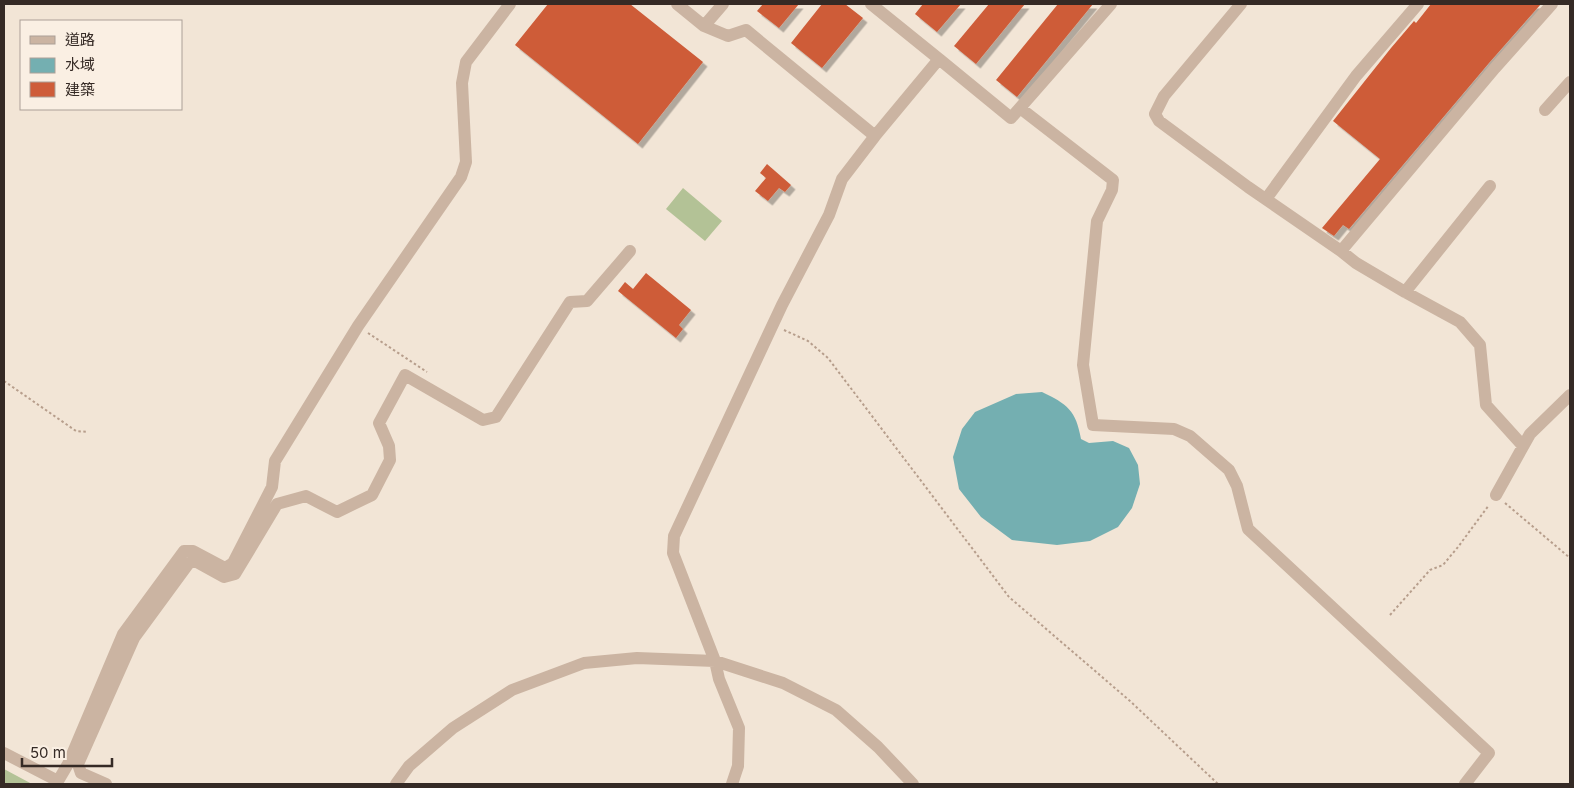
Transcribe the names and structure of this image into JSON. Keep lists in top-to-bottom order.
{
  "legend": ["道路", "水域", "建築"],
  "scale_bar": "50 m"
}
